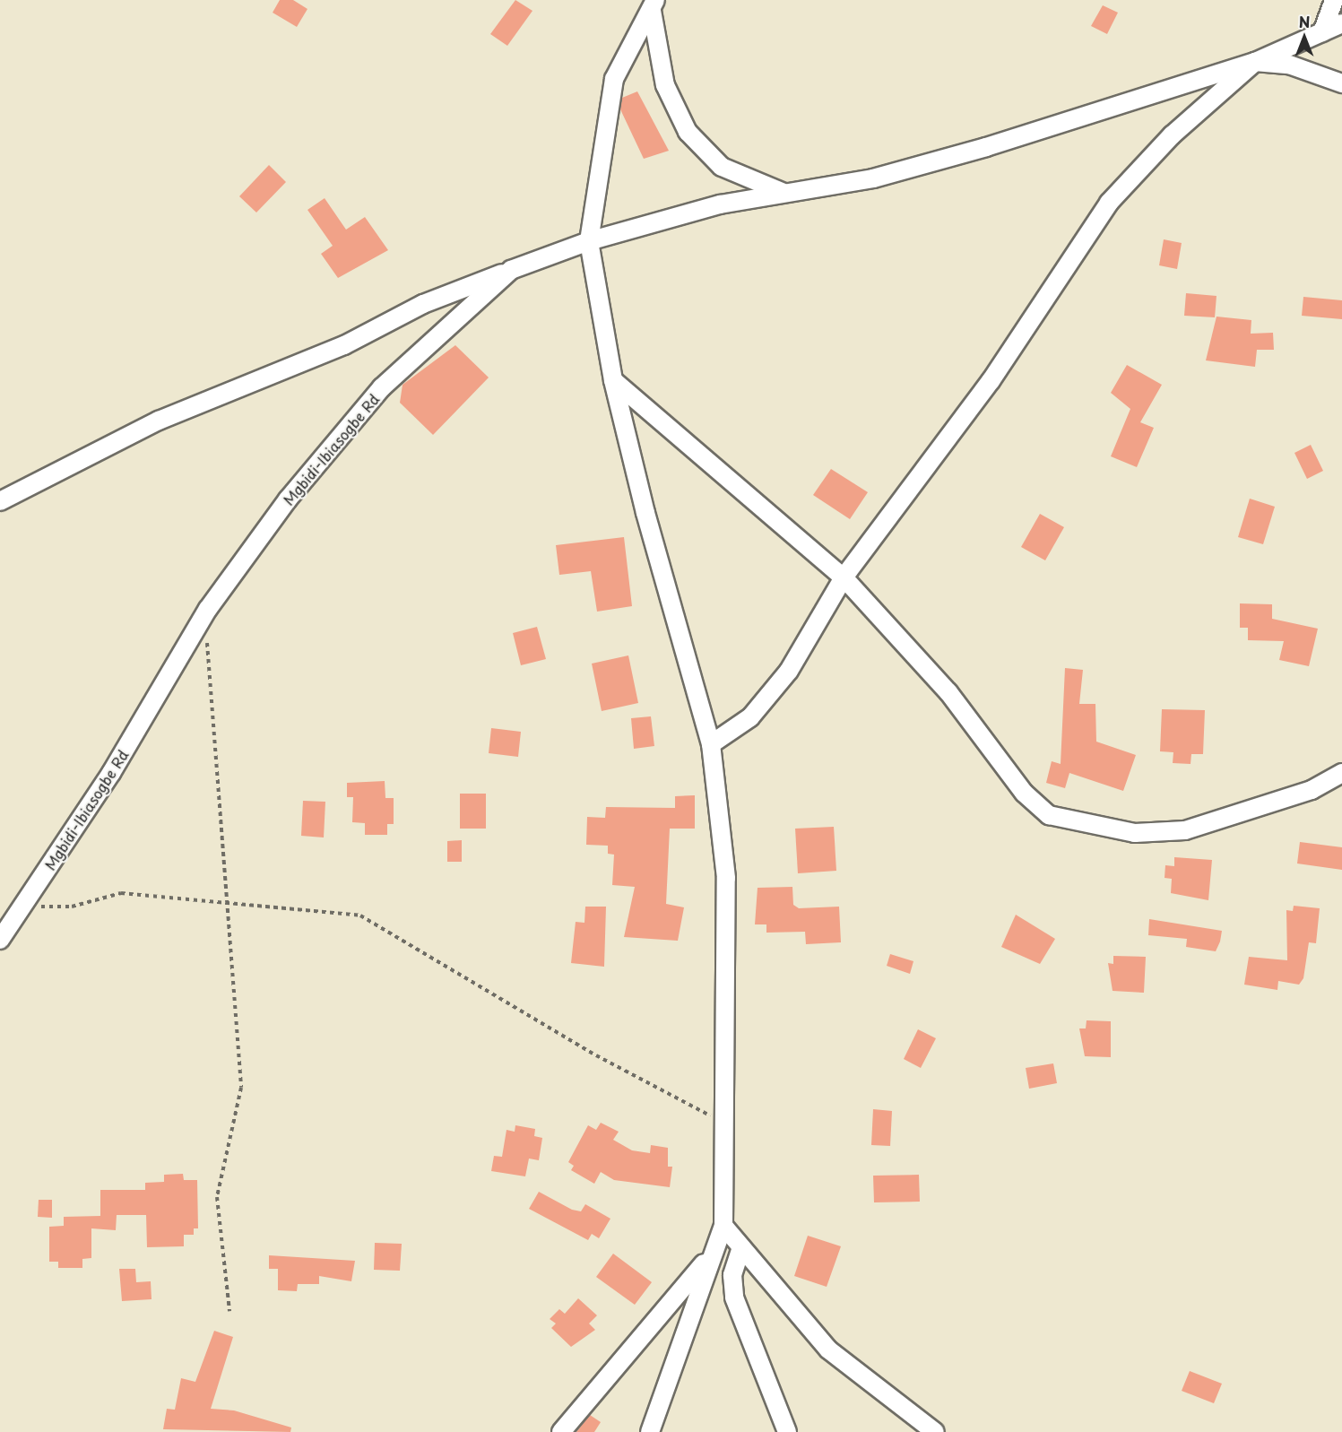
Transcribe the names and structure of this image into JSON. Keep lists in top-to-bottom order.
{
  "streets": {
    "street": ["Mgbidi-Ibiasogbe Rd"]
  },
  "north": "top"
}
